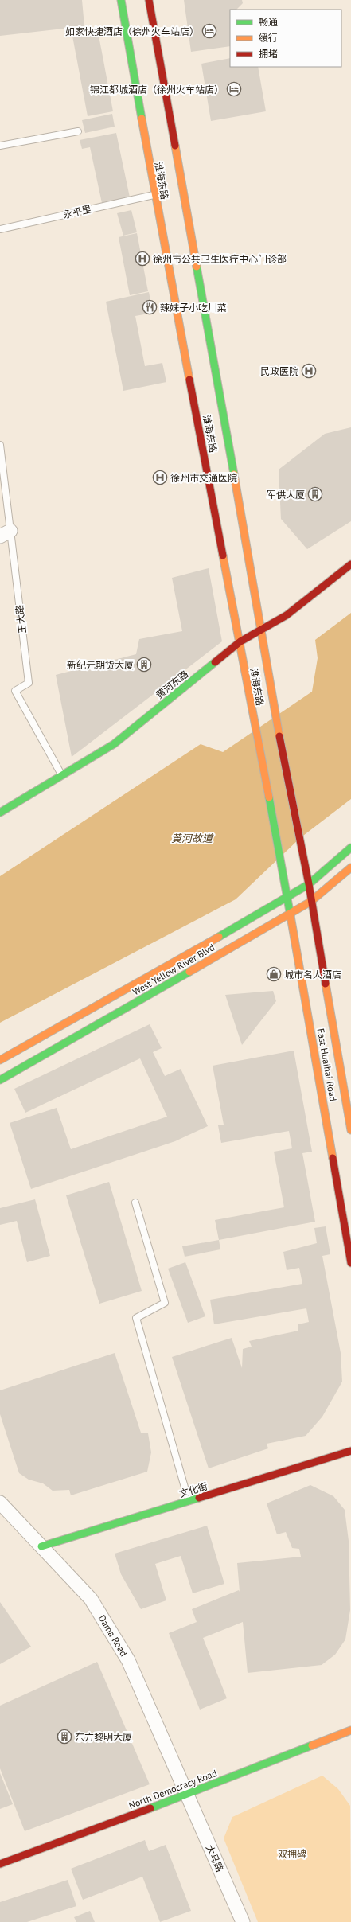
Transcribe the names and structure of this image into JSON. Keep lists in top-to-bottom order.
{
  "streets": {
    "main road": [
      "淮海东路",
      "黄河东路",
      "West Yellow River Blvd",
      "East Huaihai Road",
      "文化街",
      "North Democracy Road"
    ],
    "street": ["Dama Road", "大马路"],
    "lane": ["永平里", "王大路"]
  },
  "crossings": [
    ["淮海东路", "永平里"],
    ["淮海东路", "黄河东路"],
    ["淮海东路", "East Huaihai Road"],
    ["王大路", "黄河东路"],
    ["West Yellow River Blvd", "East Huaihai Road"],
    ["文化街", "Dama Road"],
    ["Dama Road", "North Democracy Road"],
    ["Dama Road", "大马路"],
    ["North Democracy Road", "大马路"]
  ],
  "water": ["黄河故道"],
  "parks": ["双拥碑"],
  "places": {
    "hotel": ["如家快捷酒店（徐州火车站店）", "锦江都城酒店（徐州火车站店）"],
    "hospital": ["徐州市公共卫生医疗中心门诊部", "民政医院", "徐州市交通医院"],
    "restaurant": ["辣妹子小吃川菜"],
    "building": ["军供大厦", "新纪元期货大厦", "东方黎明大厦"],
    "shop": ["城市名人酒店"]
  },
  "legend": ["畅通", "缓行", "拥堵"]
}
